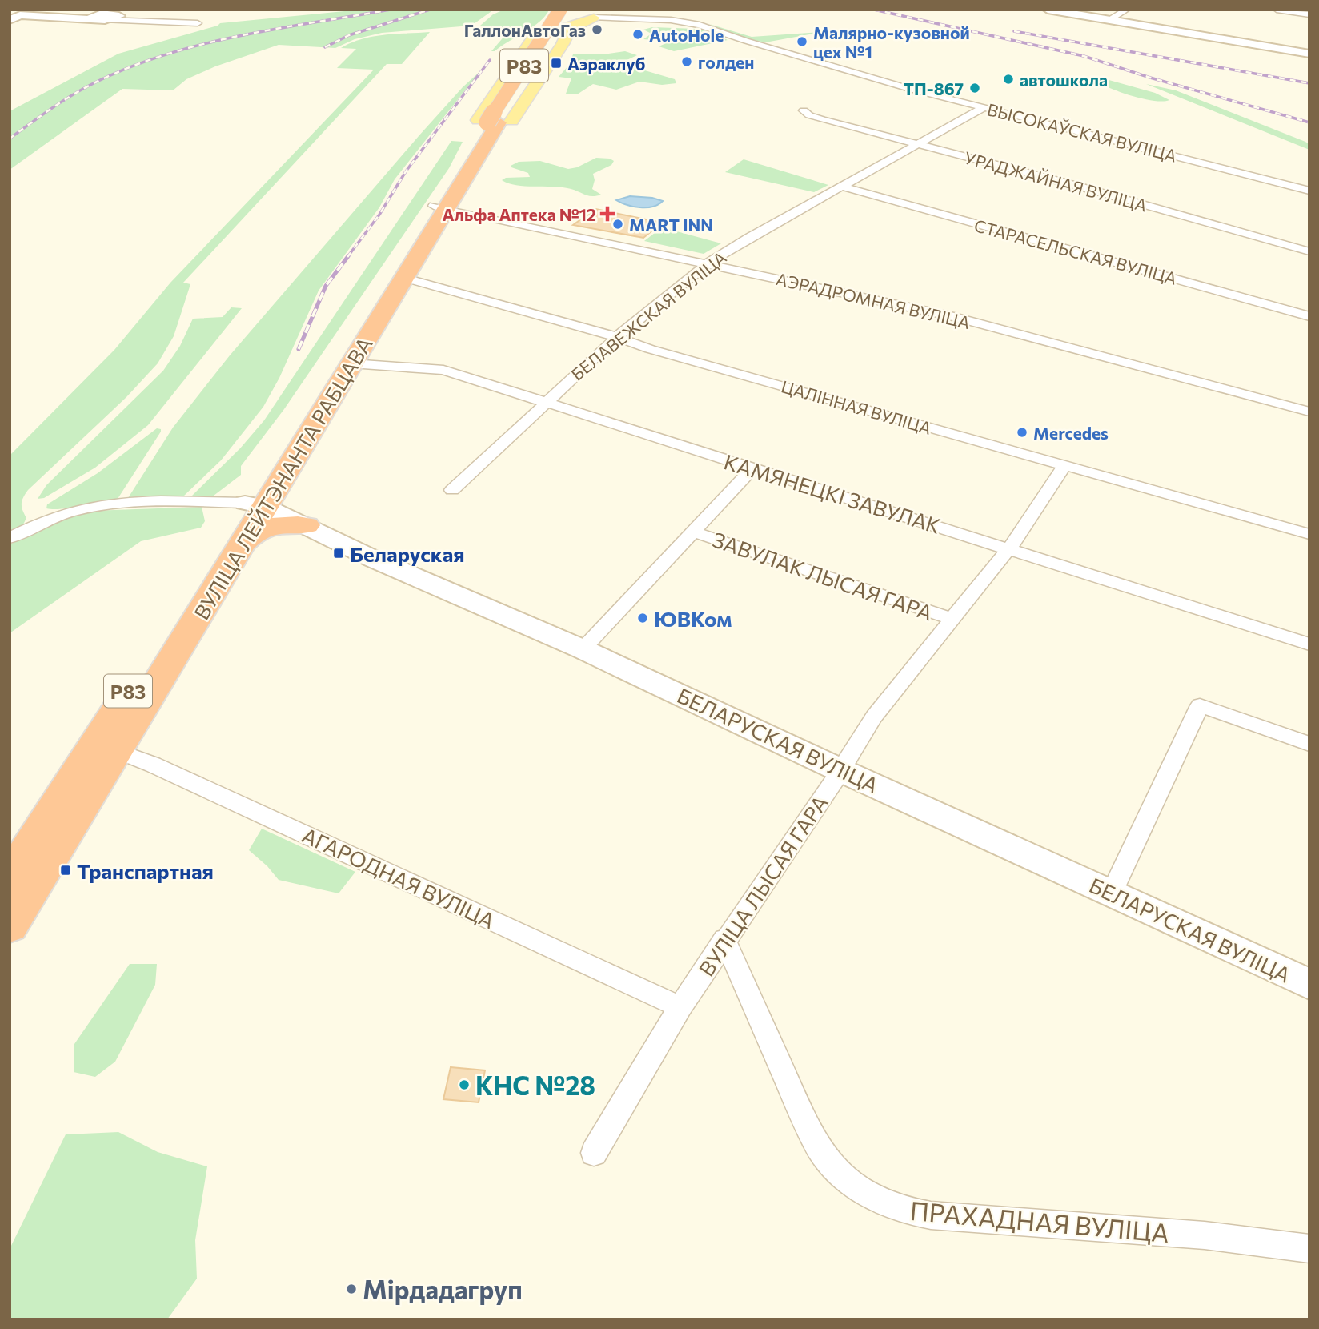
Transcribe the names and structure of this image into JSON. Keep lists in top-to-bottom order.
{
  "streets": {
    "highway": ["Р83", "ВУЛІЦА ЛЕЙТЭНАНТА РАБЦАВА"],
    "main road": ["БЕЛАРУСКАЯ ВУЛІЦА"],
    "street": [
      "ВЫСОКАЎСКАЯ ВУЛІЦА",
      "УРАДЖАЙНАЯ ВУЛІЦА",
      "СТАРАСЕЛЬСКАЯ ВУЛІЦА",
      "АЭРАДРОМНАЯ ВУЛІЦА",
      "БЕЛАВЕЖСКАЯ ВУЛІЦА",
      "ЦАЛІННАЯ ВУЛІЦА",
      "КАМЯНЕЦКІ ЗАВУЛАК",
      "ЗАВУЛАК ЛЫСАЯ ГАРА",
      "АГАРОДНАЯ ВУЛІЦА",
      "ВУЛІЦА ЛЫСАЯ ГАРА",
      "ПРАХАДНАЯ ВУЛІЦА"
    ]
  },
  "crossings": [
    ["ВЫСОКАЎСКАЯ ВУЛІЦА", "БЕЛАВЕЖСКАЯ ВУЛІЦА"],
    ["ВЫСОКАЎСКАЯ ВУЛІЦА", "ВУЛІЦА ЛЕЙТЭНАНТА РАБЦАВА"],
    ["УРАДЖАЙНАЯ ВУЛІЦА", "БЕЛАВЕЖСКАЯ ВУЛІЦА"],
    ["СТАРАСЕЛЬСКАЯ ВУЛІЦА", "БЕЛАВЕЖСКАЯ ВУЛІЦА"],
    ["АЭРАДРОМНАЯ ВУЛІЦА", "БЕЛАВЕЖСКАЯ ВУЛІЦА"],
    ["АЭРАДРОМНАЯ ВУЛІЦА", "ВУЛІЦА ЛЕЙТЭНАНТА РАБЦАВА"],
    ["БЕЛАВЕЖСКАЯ ВУЛІЦА", "ЦАЛІННАЯ ВУЛІЦА"],
    ["БЕЛАВЕЖСКАЯ ВУЛІЦА", "КАМЯНЕЦКІ ЗАВУЛАК"],
    ["ЦАЛІННАЯ ВУЛІЦА", "ВУЛІЦА ЛЕЙТЭНАНТА РАБЦАВА"],
    ["ЦАЛІННАЯ ВУЛІЦА", "ВУЛІЦА ЛЫСАЯ ГАРА"],
    ["ВУЛІЦА ЛЕЙТЭНАНТА РАБЦАВА", "КАМЯНЕЦКІ ЗАВУЛАК"],
    ["ВУЛІЦА ЛЕЙТЭНАНТА РАБЦАВА", "БЕЛАРУСКАЯ ВУЛІЦА"],
    ["ВУЛІЦА ЛЕЙТЭНАНТА РАБЦАВА", "АГАРОДНАЯ ВУЛІЦА"],
    ["КАМЯНЕЦКІ ЗАВУЛАК", "ВУЛІЦА ЛЫСАЯ ГАРА"],
    ["ЗАВУЛАК ЛЫСАЯ ГАРА", "ВУЛІЦА ЛЫСАЯ ГАРА"],
    ["БЕЛАРУСКАЯ ВУЛІЦА", "ВУЛІЦА ЛЫСАЯ ГАРА"],
    ["АГАРОДНАЯ ВУЛІЦА", "ВУЛІЦА ЛЫСАЯ ГАРА"],
    ["ВУЛІЦА ЛЫСАЯ ГАРА", "ПРАХАДНАЯ ВУЛІЦА"]
  ],
  "places": {
    "other": [
      "ГаллонАвтоГаз",
      "AutoHole",
      "Малярно-кузовной цех №1",
      "голден",
      "автошкола",
      "ТП-867",
      "MART INN",
      "Mercedes",
      "ЮВКом",
      "КНС №28",
      "Мірдадагруп"
    ],
    "transit": ["Аэраклуб", "Беларуская", "Транспартная"],
    "health": ["Альфа Аптека №12"]
  }
}
